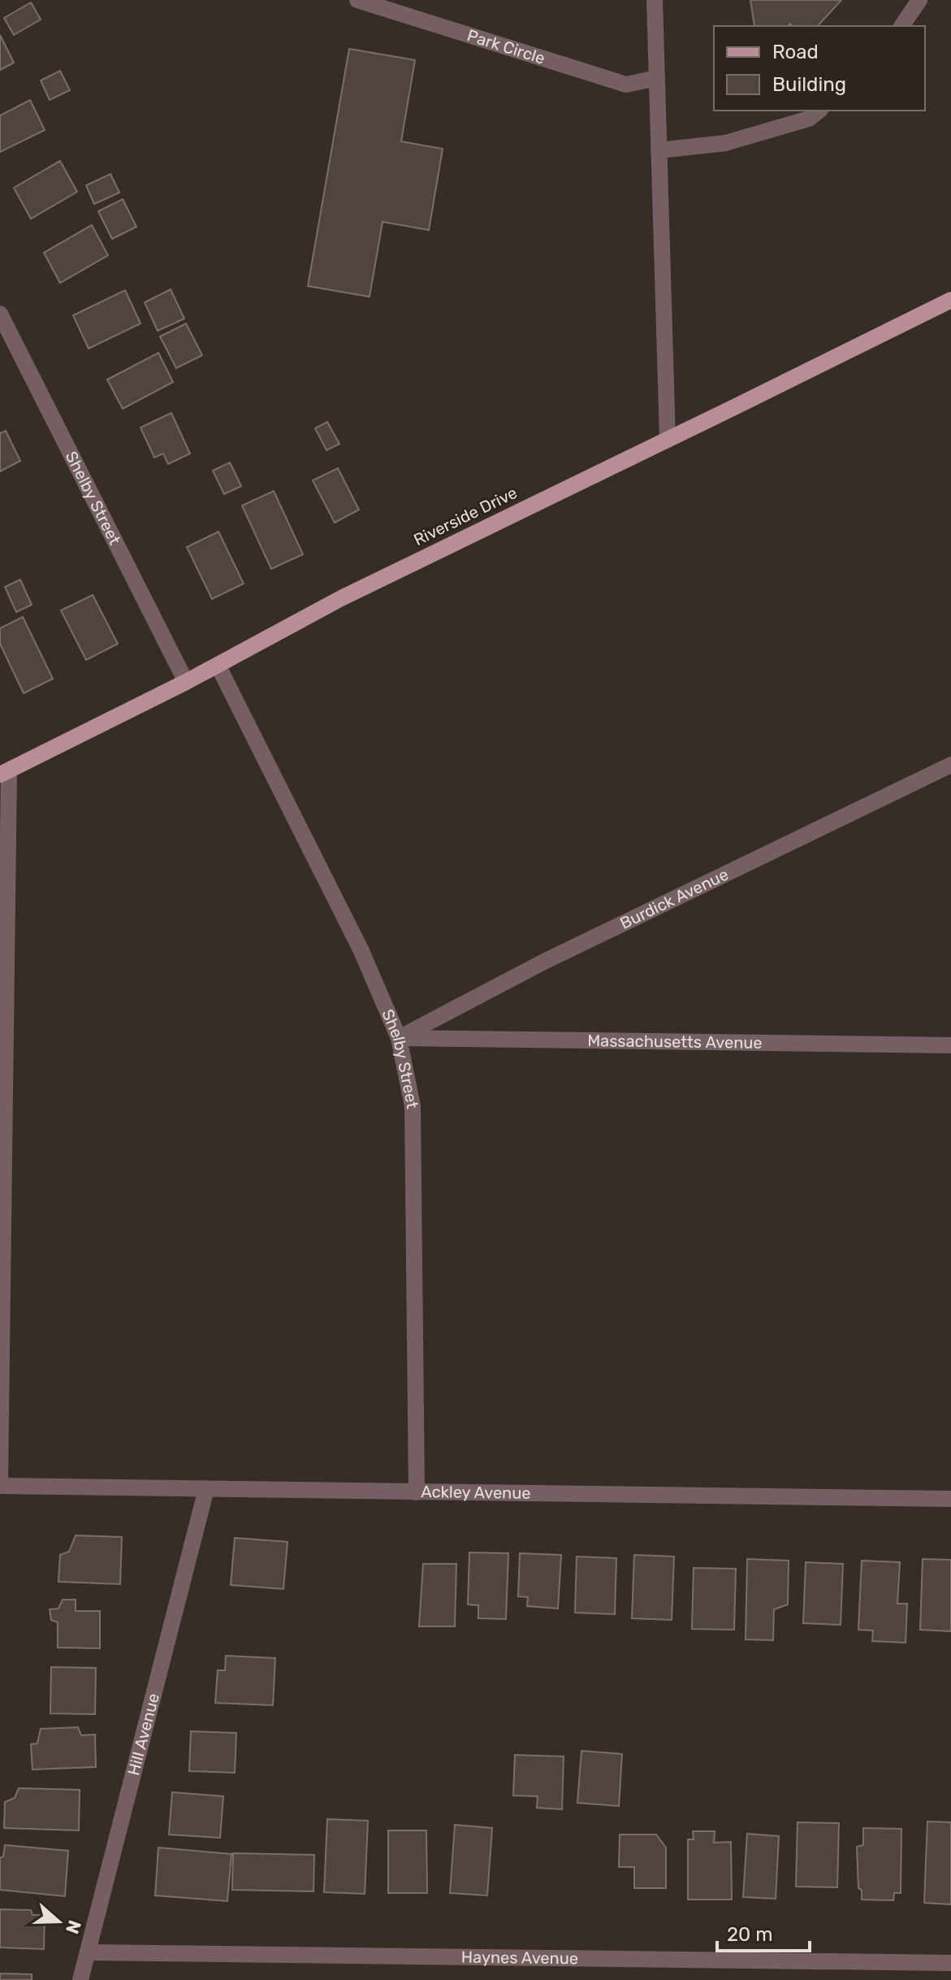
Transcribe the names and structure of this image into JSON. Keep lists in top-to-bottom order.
{
  "streets": {
    "main road": ["Riverside Drive"],
    "street": [
      "Park Circle",
      "Shelby Street",
      "Burdick Avenue",
      "Massachusetts Avenue",
      "Ackley Avenue",
      "Hill Avenue",
      "Haynes Avenue"
    ]
  },
  "crossings": [
    ["Shelby Street", "Riverside Drive"],
    ["Shelby Street", "Burdick Avenue"],
    ["Shelby Street", "Massachusetts Avenue"],
    ["Shelby Street", "Ackley Avenue"],
    ["Burdick Avenue", "Massachusetts Avenue"],
    ["Ackley Avenue", "Hill Avenue"],
    ["Hill Avenue", "Haynes Avenue"]
  ],
  "legend": ["Road", "Building"],
  "scale_bar": "20 m",
  "north": "right"
}
